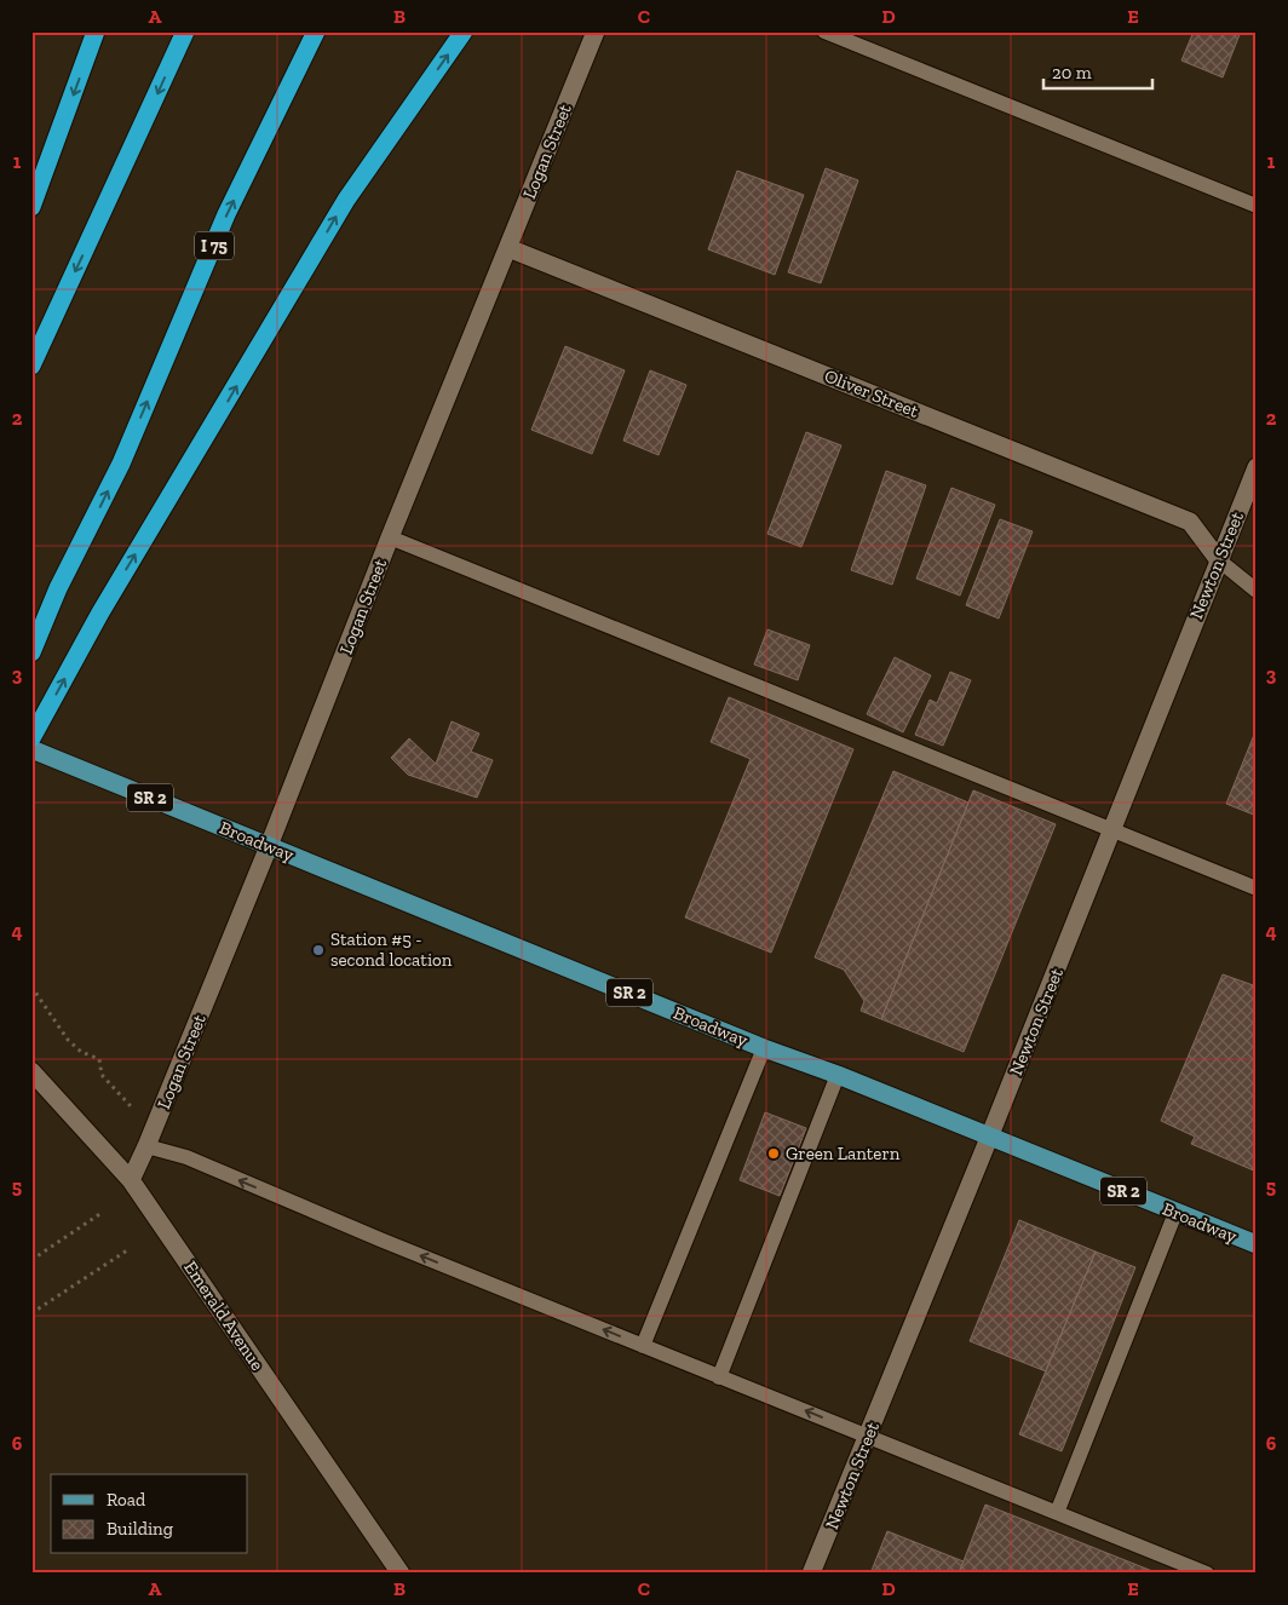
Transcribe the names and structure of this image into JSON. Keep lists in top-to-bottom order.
{
  "streets": {
    "highway": ["I 75"],
    "main road": ["SR 2", "Broadway"],
    "street": [
      "Logan Street",
      "Oliver Street",
      "Newton Street",
      "Emerald Avenue"
    ]
  },
  "crossings": [
    ["Logan Street", "Oliver Street"],
    ["Logan Street", "Broadway"],
    ["Logan Street", "Emerald Avenue"],
    ["Oliver Street", "Newton Street"],
    ["Newton Street", "Broadway"]
  ],
  "places": ["Station #5 - second location", "Green Lantern"],
  "legend": ["Road", "Building"],
  "scale_bar": "20 m",
  "grid": {
    "columns": [
      "A",
      "B",
      "C",
      "D",
      "E"
    ],
    "rows": [
      "1",
      "2",
      "3",
      "4",
      "5",
      "6"
    ]
  }
}
